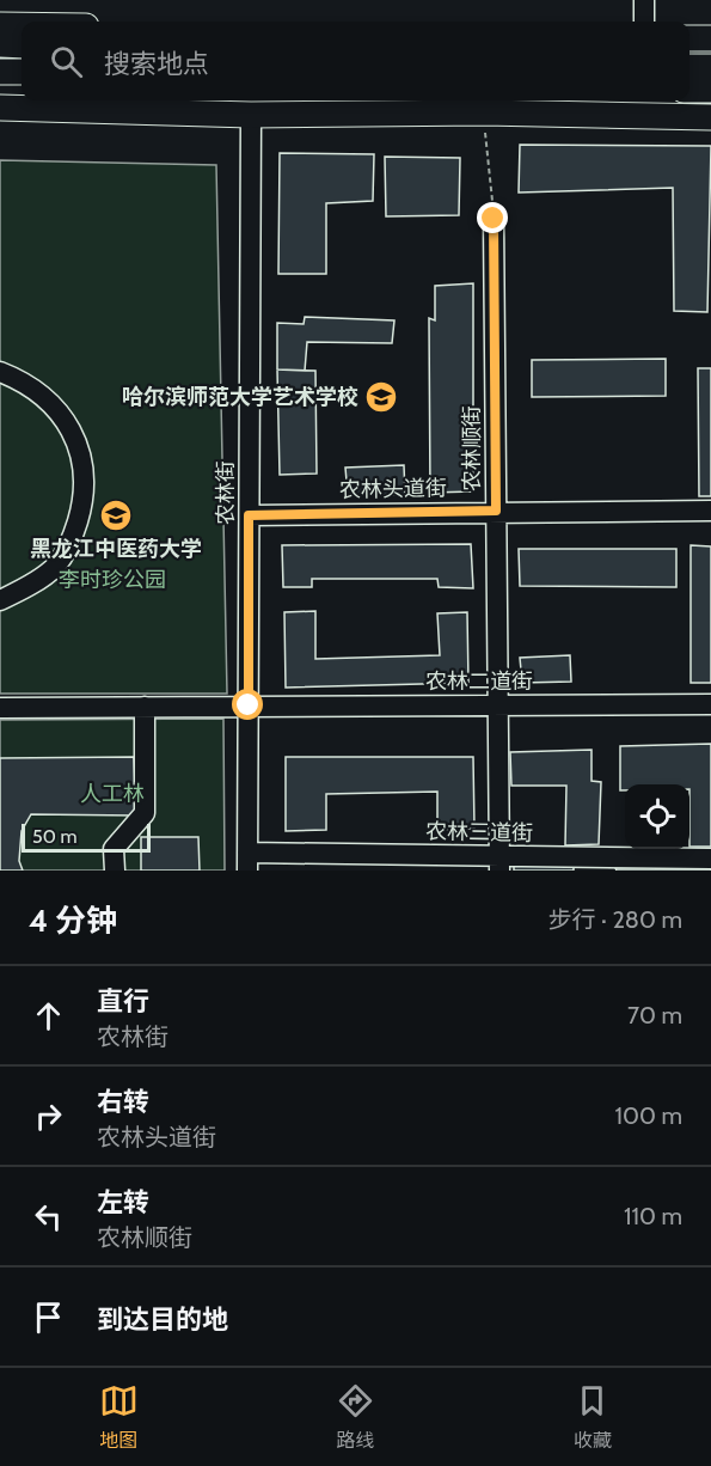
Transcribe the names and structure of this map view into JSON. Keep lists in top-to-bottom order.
{
  "streets": {
    "street": [
      "农林顺街",
      "农林头道街",
      "农林街",
      "农林二道街",
      "农林三道街"
    ]
  },
  "crossings": [
    ["农林顺街", "农林头道街"],
    ["农林顺街", "农林二道街"],
    ["农林顺街", "农林三道街"],
    ["农林头道街", "农林街"],
    ["农林街", "农林二道街"],
    ["农林街", "农林三道街"]
  ],
  "parks": ["李时珍公园", "人工林"],
  "places": {
    "school or university": ["哈尔滨师范大学艺术学校", "黑龙江中医药大学"]
  },
  "scale_bar": "50 m",
  "page": {
    "search": "搜索地点",
    "scale": "50 m",
    "heading": ["4 分钟", "步行 · 280 m"],
    "list": [
      ["直行", "农林街", "70 m"],
      ["右转", "农林头道街", "100 m"],
      ["左转", "农林顺街", "110 m"],
      "到达目的地"
    ],
    "nav": ["地图", "路线", "收藏"]
  }
}
